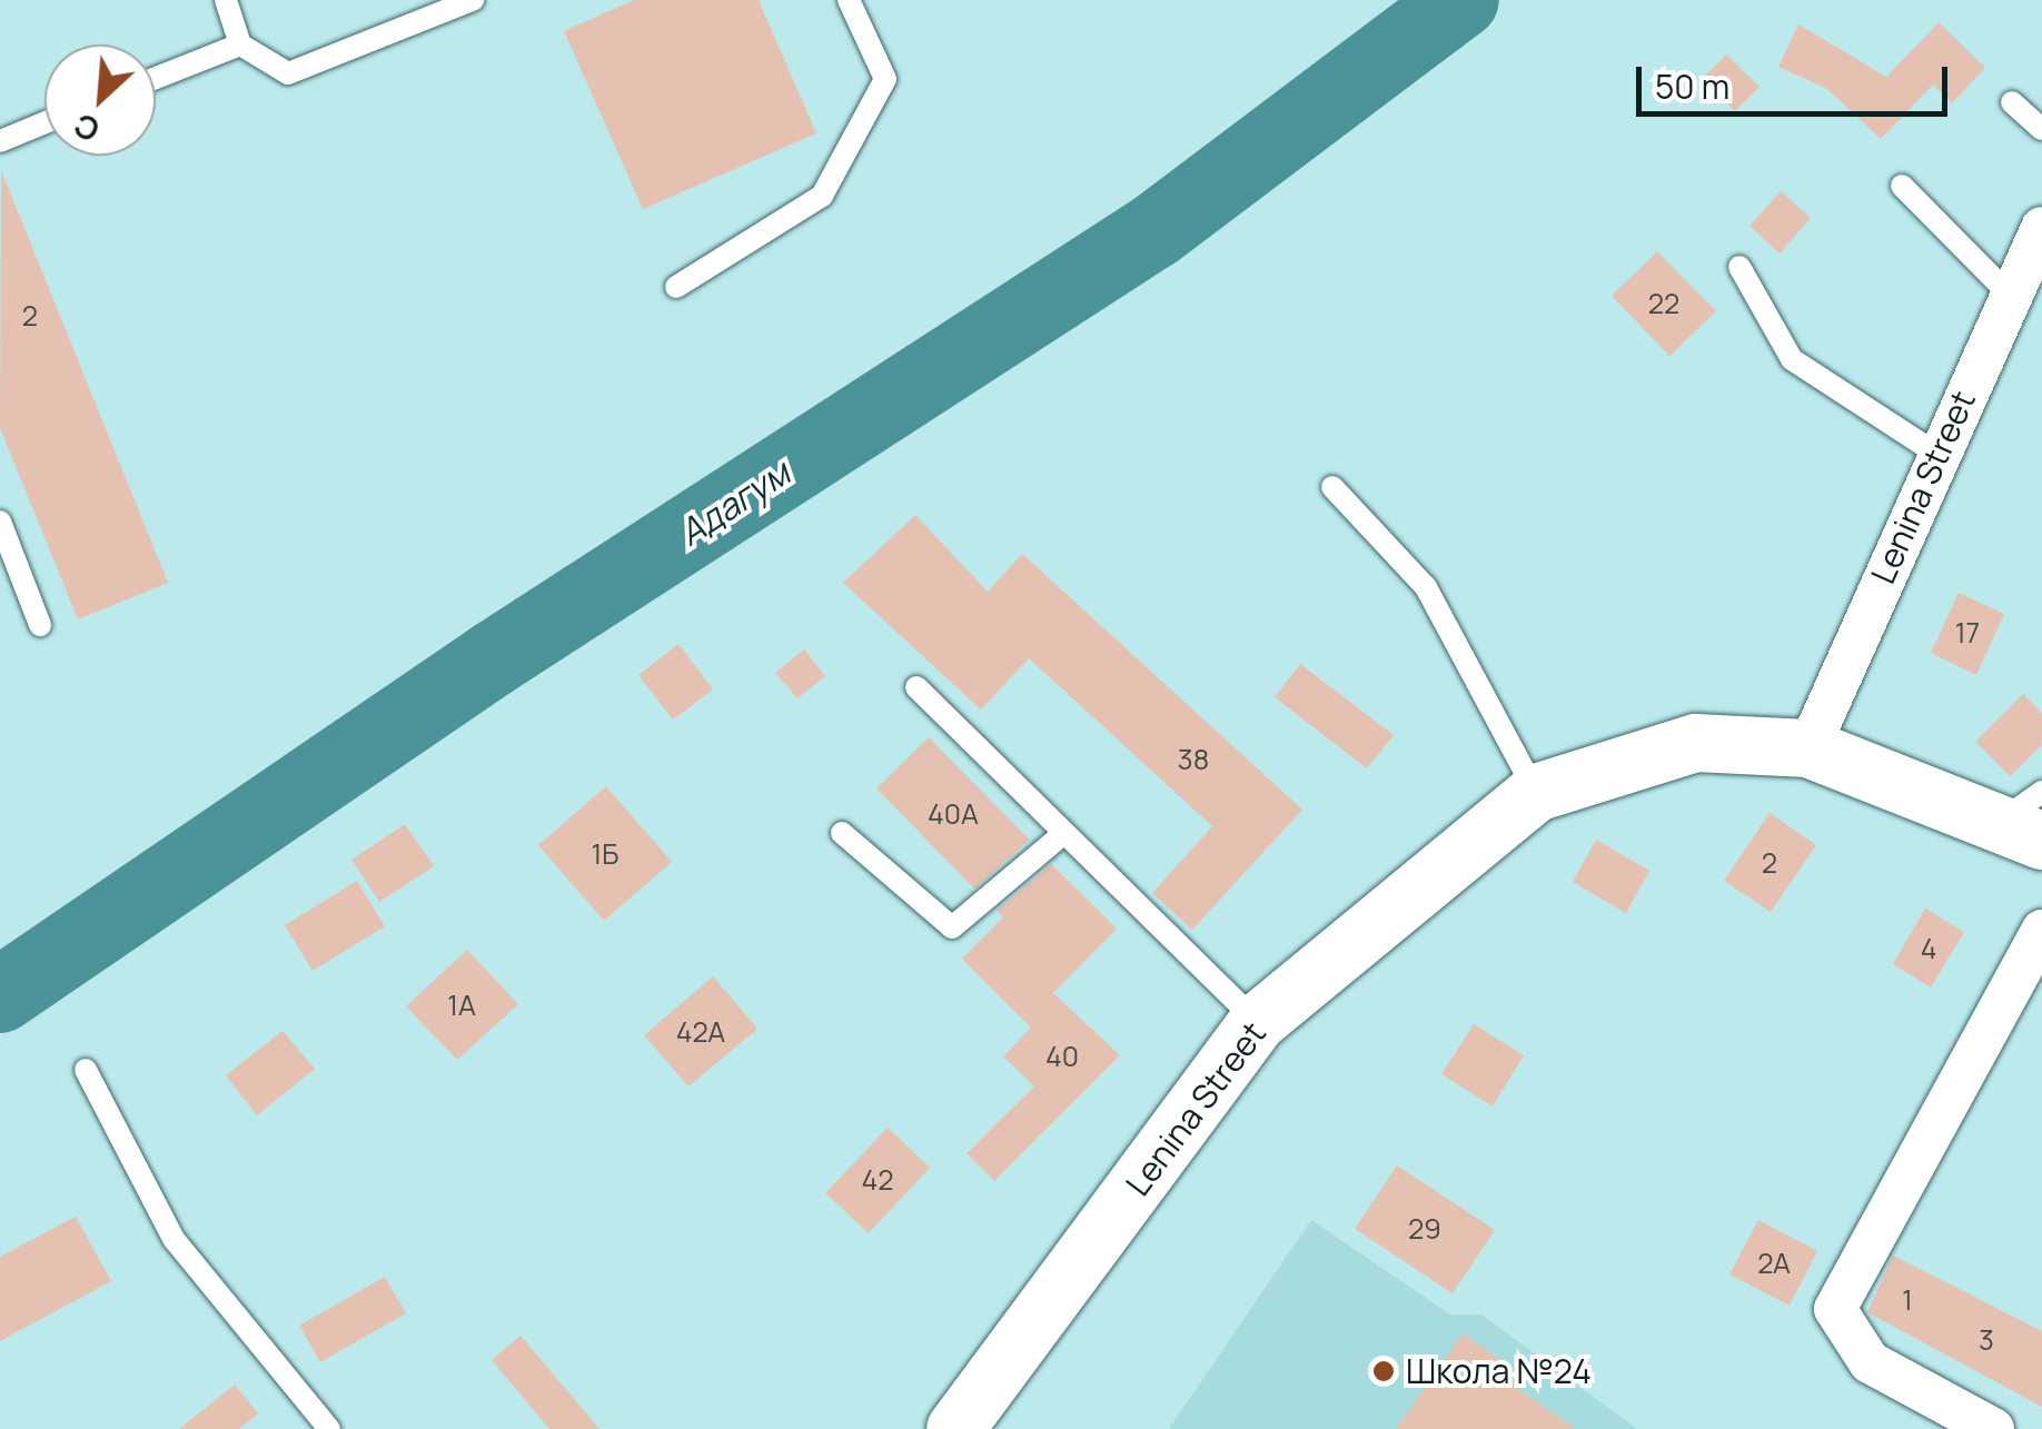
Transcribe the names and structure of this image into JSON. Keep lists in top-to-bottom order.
{
  "streets": {
    "main road": ["Lenina Street"]
  },
  "water": ["Адагум"],
  "places": ["Школа №24"],
  "house_numbers": [
    "22",
    "2",
    "17",
    "38",
    "40А",
    "1Б",
    "2",
    "4",
    "1А",
    "42А",
    "40",
    "42",
    "29",
    "2А",
    "1",
    "3"
  ],
  "scale_bar": "50 m",
  "north": "bottom left"
}
